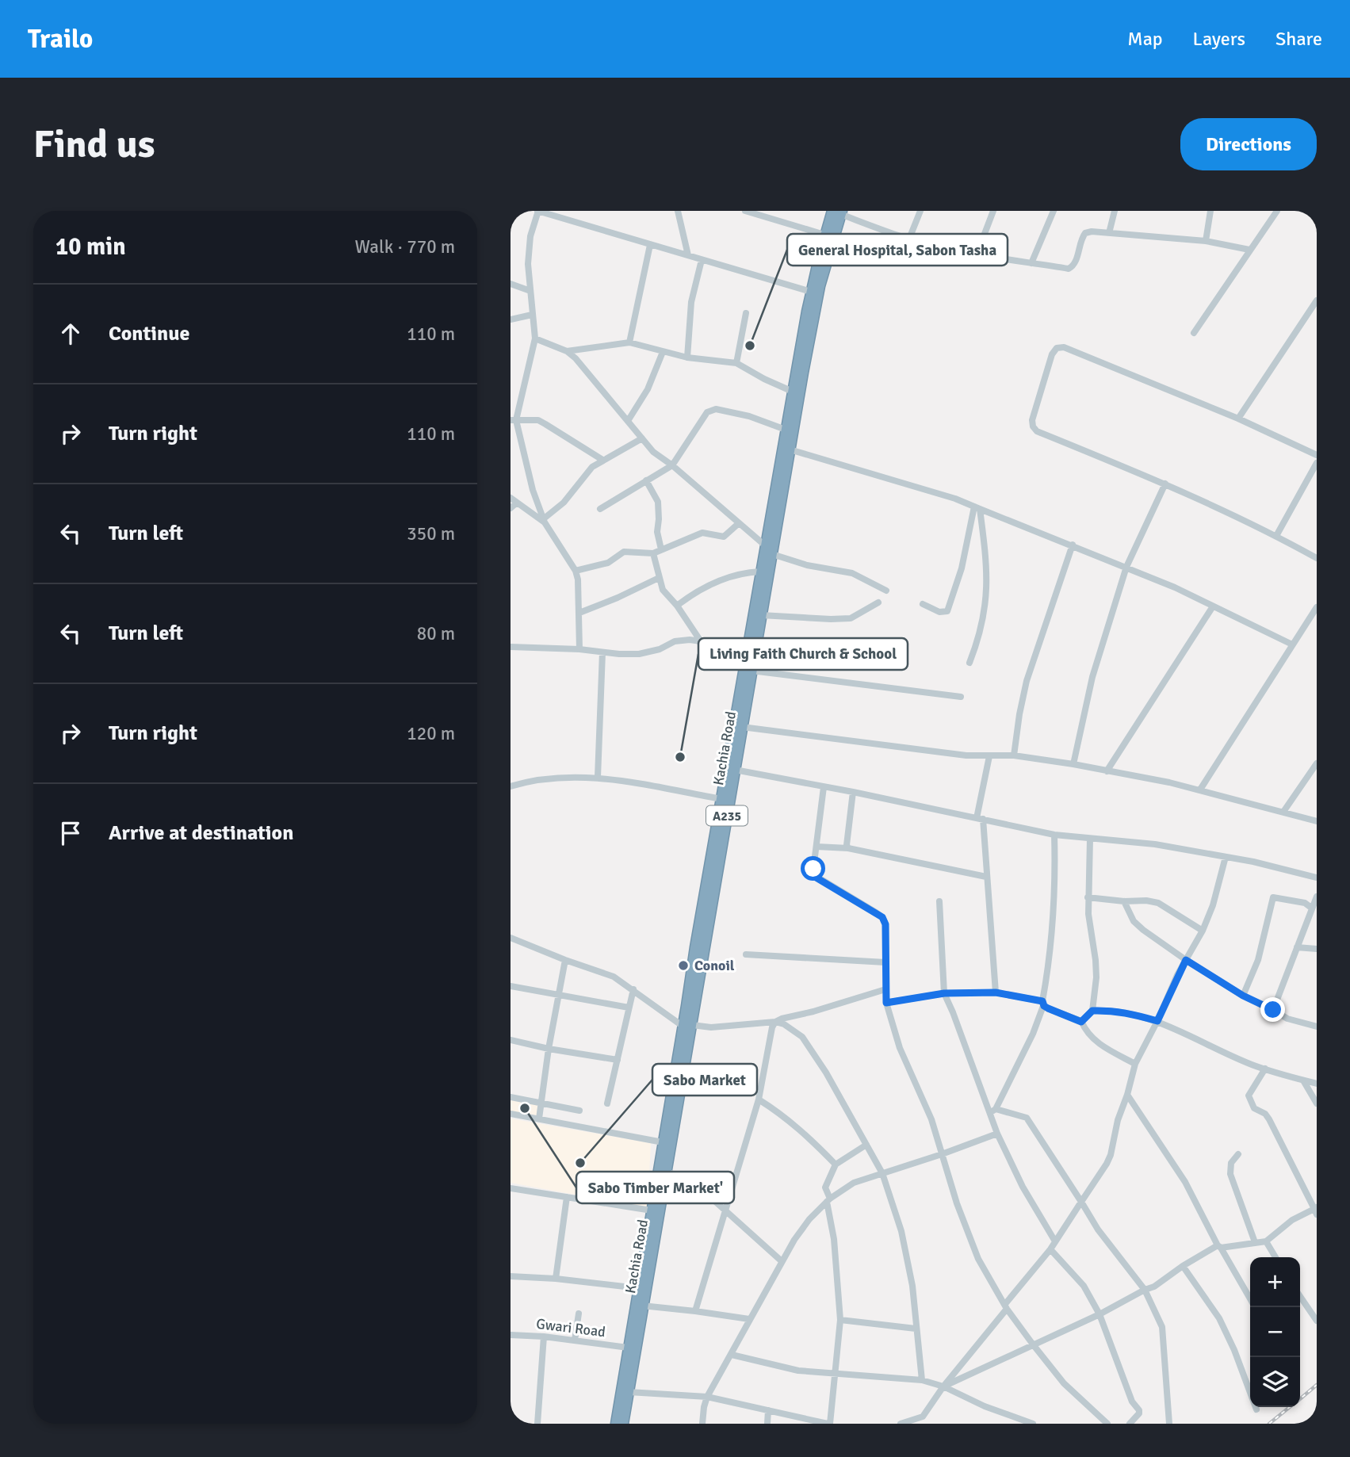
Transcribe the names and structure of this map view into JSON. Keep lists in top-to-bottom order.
{
  "streets": {
    "highway": ["Kachia Road", "A235"],
    "street": ["Gwari Road"]
  },
  "crossings": [
    ["Kachia Road", "Gwari Road"]
  ],
  "places": [
    "General Hospital, Sabon Tasha",
    "Living Faith Church & School",
    "Conoil",
    "Sabo Timber Market'",
    "Sabo Market"
  ],
  "page": {
    "header": "Trailo",
    "nav": ["Map", "Layers", "Share"],
    "buttons": "Directions",
    "title": "Find us",
    "heading": ["10 min", "Walk · 770 m"],
    "list": [
      ["Continue", "110 m"],
      ["Turn right", "110 m"],
      ["Turn left", "350 m"],
      ["Turn left", "80 m"],
      ["Turn right", "120 m"],
      "Arrive at destination"
    ],
    "map_buttons": ["+", "−"]
  }
}
